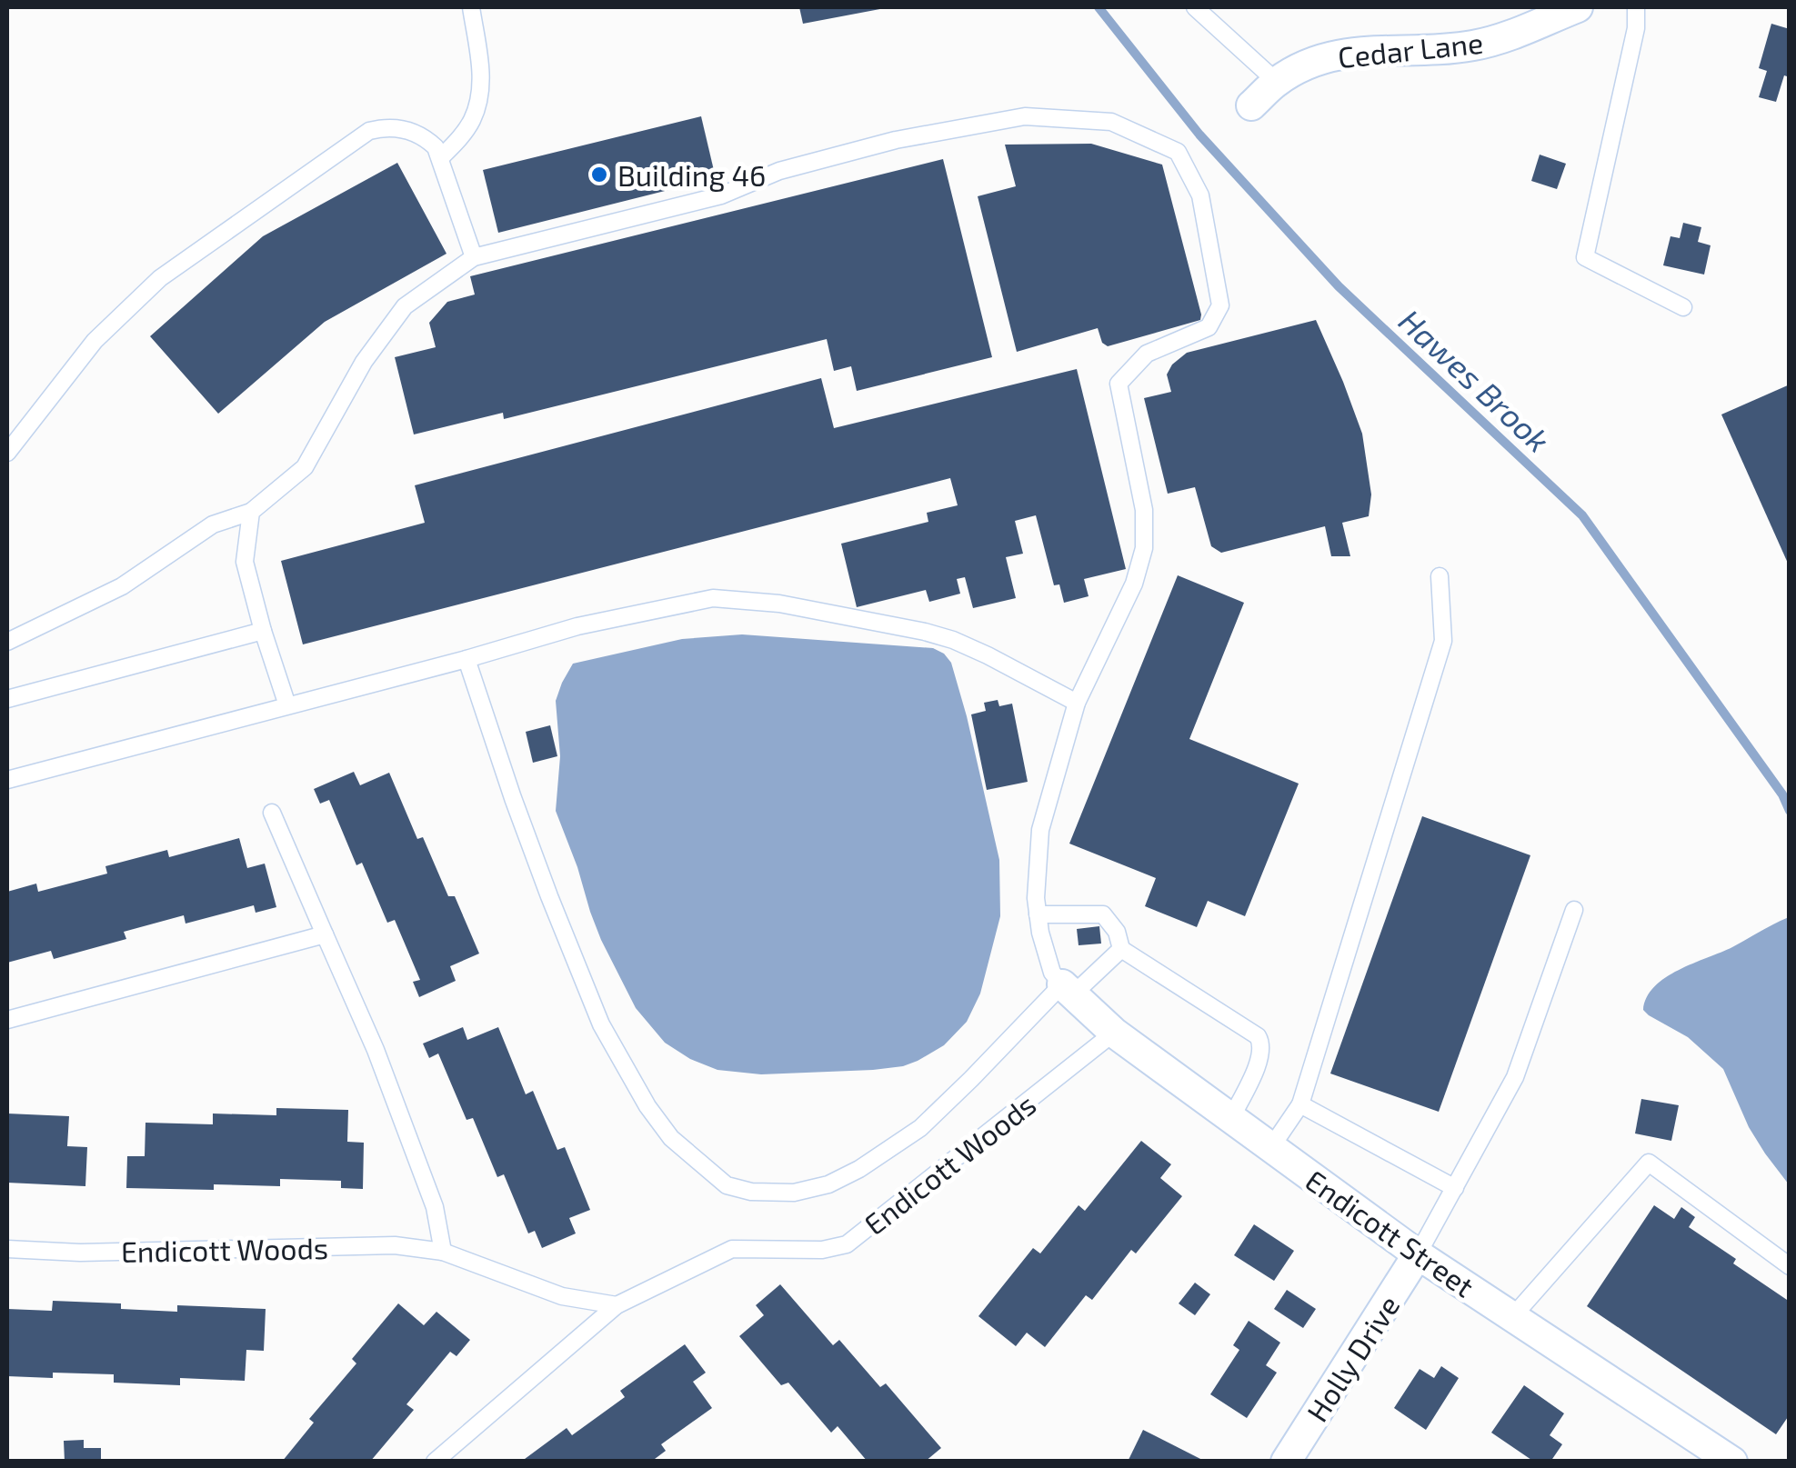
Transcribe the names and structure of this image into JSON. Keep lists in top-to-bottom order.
{
  "streets": {
    "street": ["Cedar Lane", "Endicott Street", "Holly Drive"],
    "lane": ["Endicott Woods"]
  },
  "crossings": [
    ["Endicott Woods", "Endicott Street"],
    ["Endicott Street", "Holly Drive"]
  ],
  "water": ["Hawes Brook"],
  "places": ["Building 46"]
}
